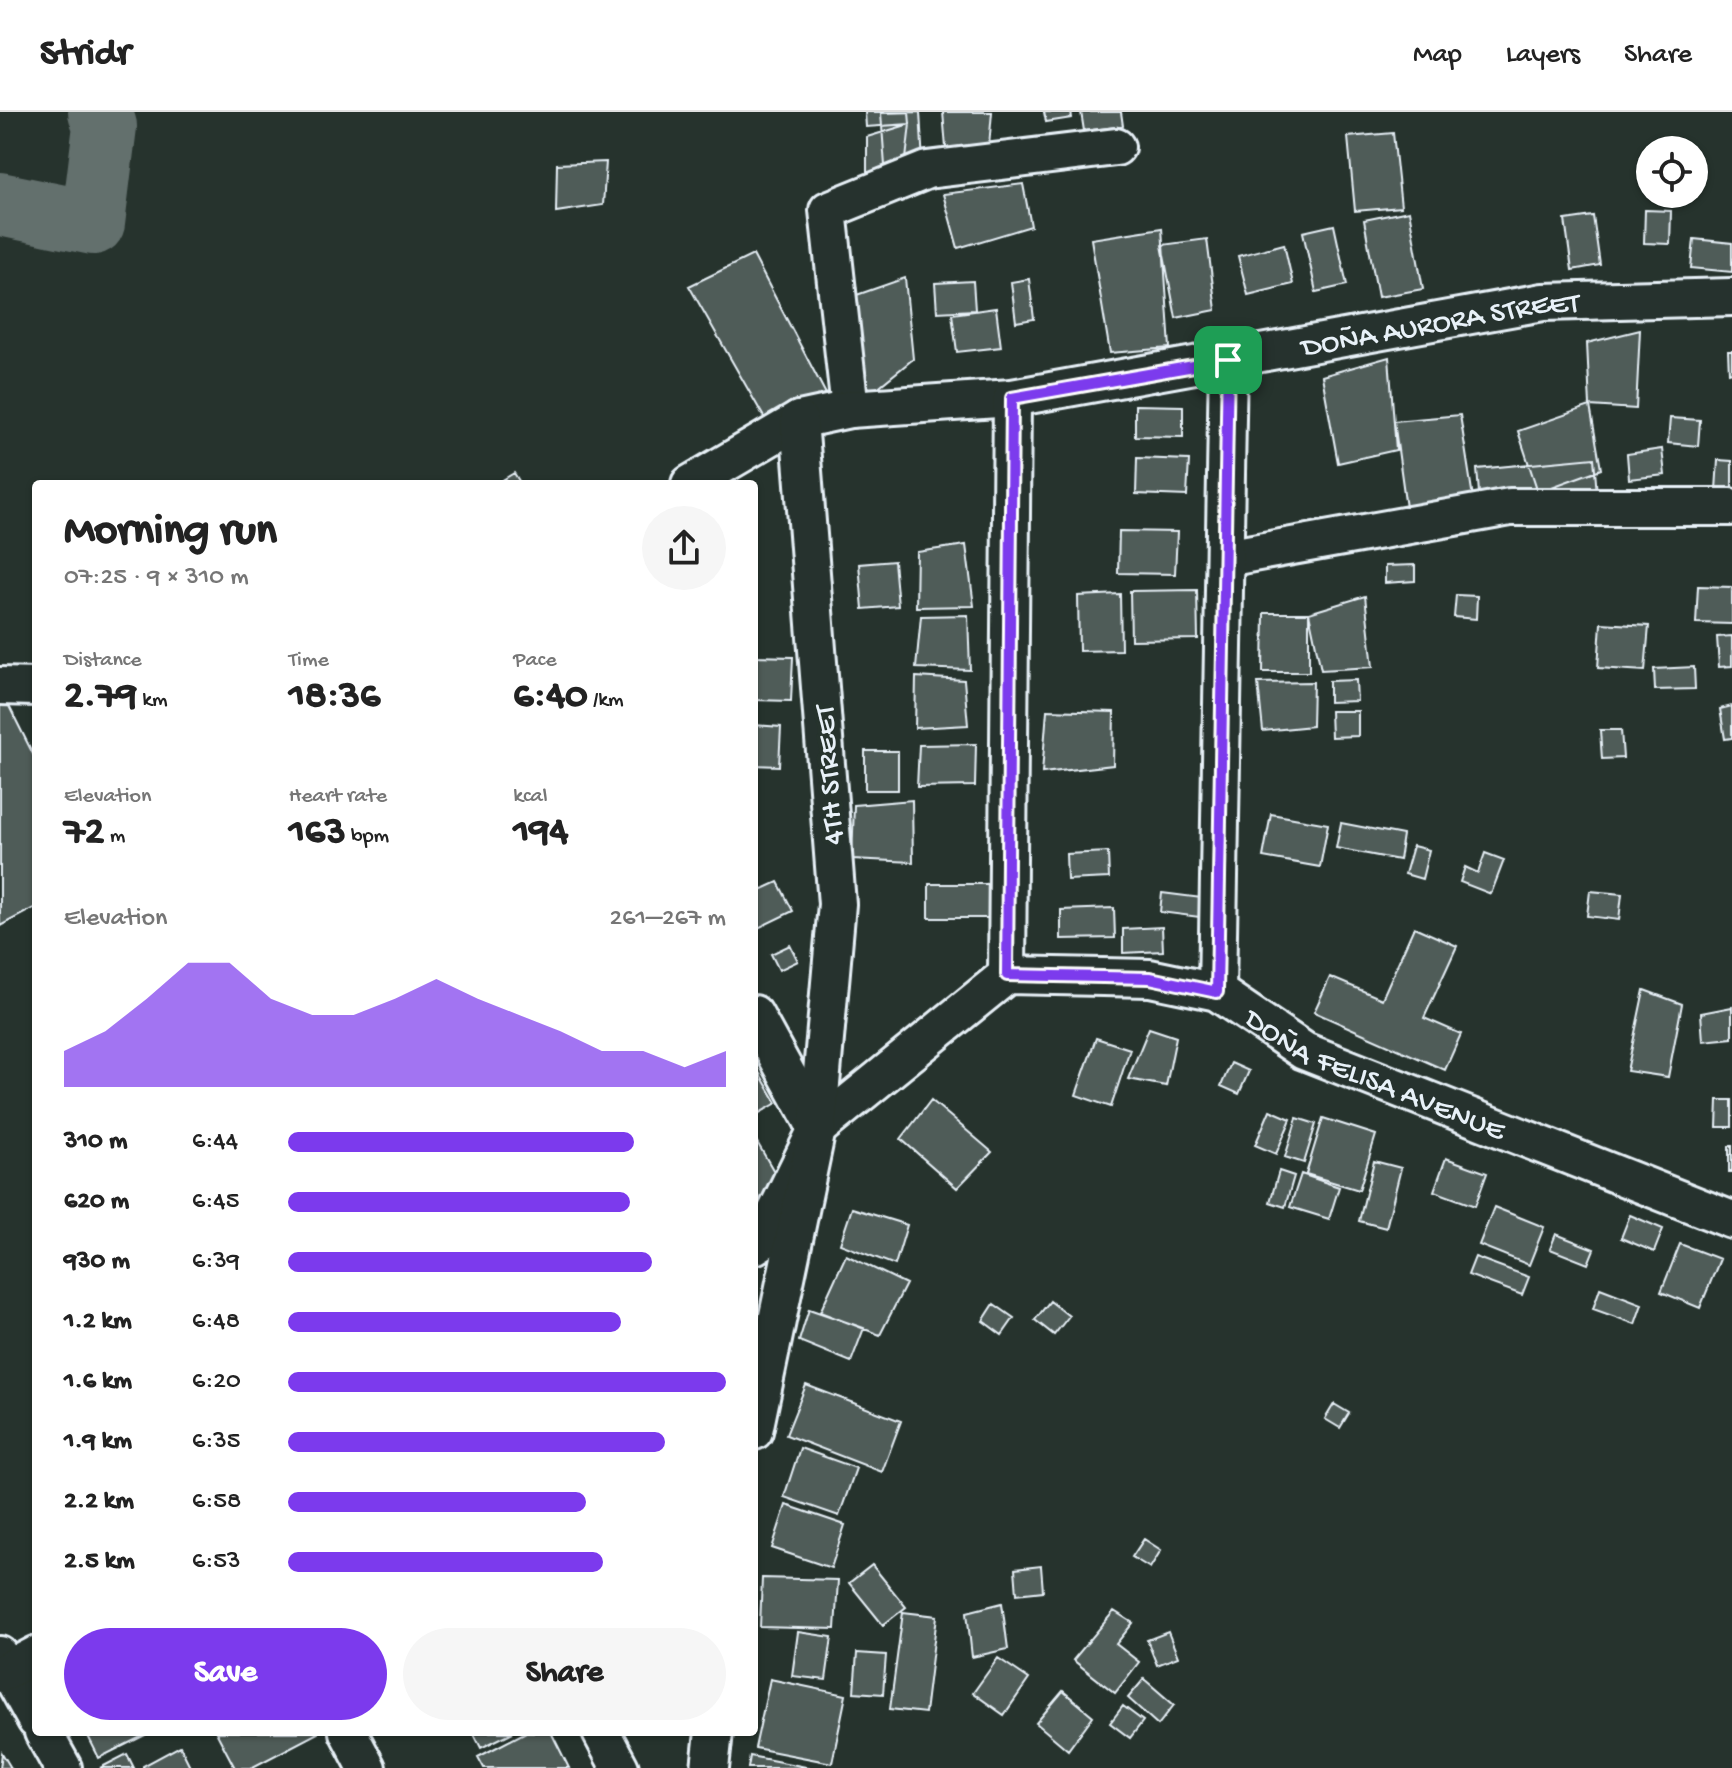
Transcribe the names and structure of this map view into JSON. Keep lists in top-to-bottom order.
{
  "streets": {
    "street": ["DOÑA AURORA STREET", "4TH STREET", "DOÑA FELISA AVENUE"]
  },
  "crossings": [
    ["DOÑA AURORA STREET", "4TH STREET"]
  ],
  "page": {
    "header": "Stridr",
    "nav": ["Map", "Layers", "Share"],
    "heading": ["Morning run", "07:25 · 9 × 310 m"],
    "stats": [
      ["Distance", "2.79 km"],
      ["Time", "18:36"],
      ["Pace", "6:40 /km"],
      ["Elevation", "72 m"],
      ["Heart rate", "163 bpm"],
      ["kcal", "194"]
    ],
    "chart": ["Elevation", "261–267 m"],
    "list": [
      {
        "name": "310 m",
        "note": "6:44"
      },
      {
        "name": "620 m",
        "note": "6:45"
      },
      {
        "name": "930 m",
        "note": "6:39"
      },
      {
        "name": "1.2 km",
        "note": "6:48"
      },
      {
        "name": "1.6 km",
        "note": "6:20"
      },
      {
        "name": "1.9 km",
        "note": "6:35"
      },
      {
        "name": "2.2 km",
        "note": "6:58"
      },
      {
        "name": "2.5 km",
        "note": "6:53"
      }
    ],
    "buttons": ["Save", "Share"]
  }
}
